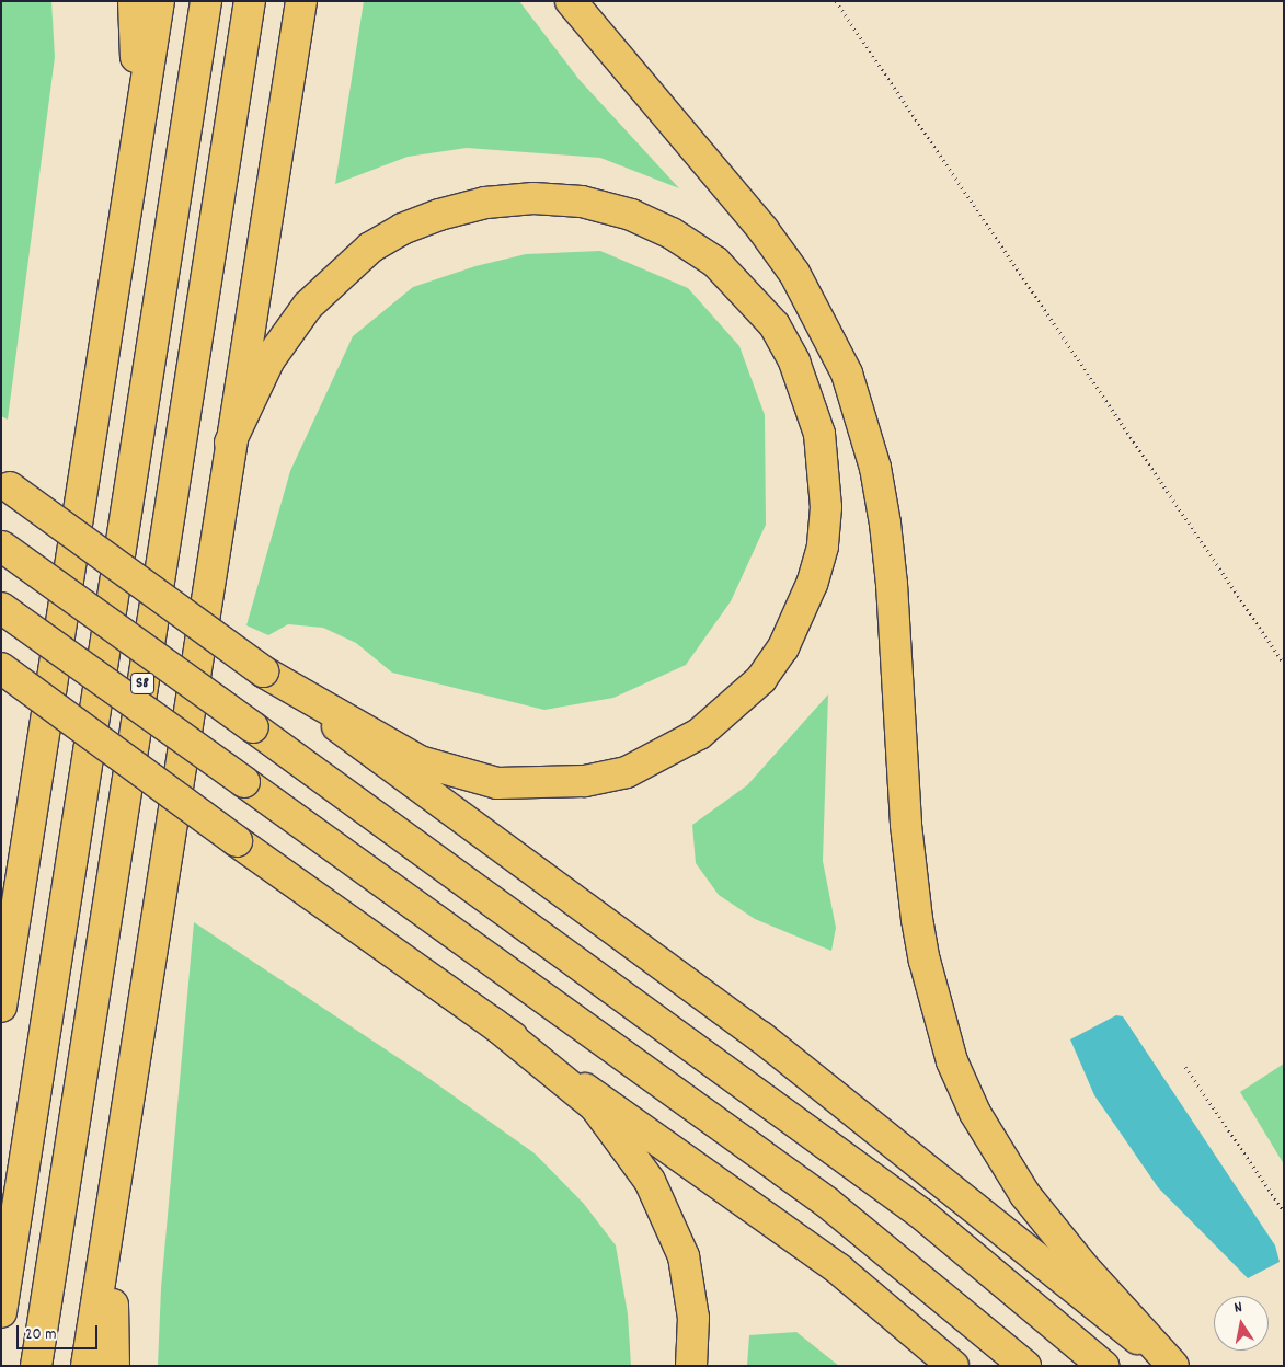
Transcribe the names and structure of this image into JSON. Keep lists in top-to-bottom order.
{
  "streets": {
    "main road": ["S8"]
  },
  "scale_bar": "20 m",
  "north": "top"
}
